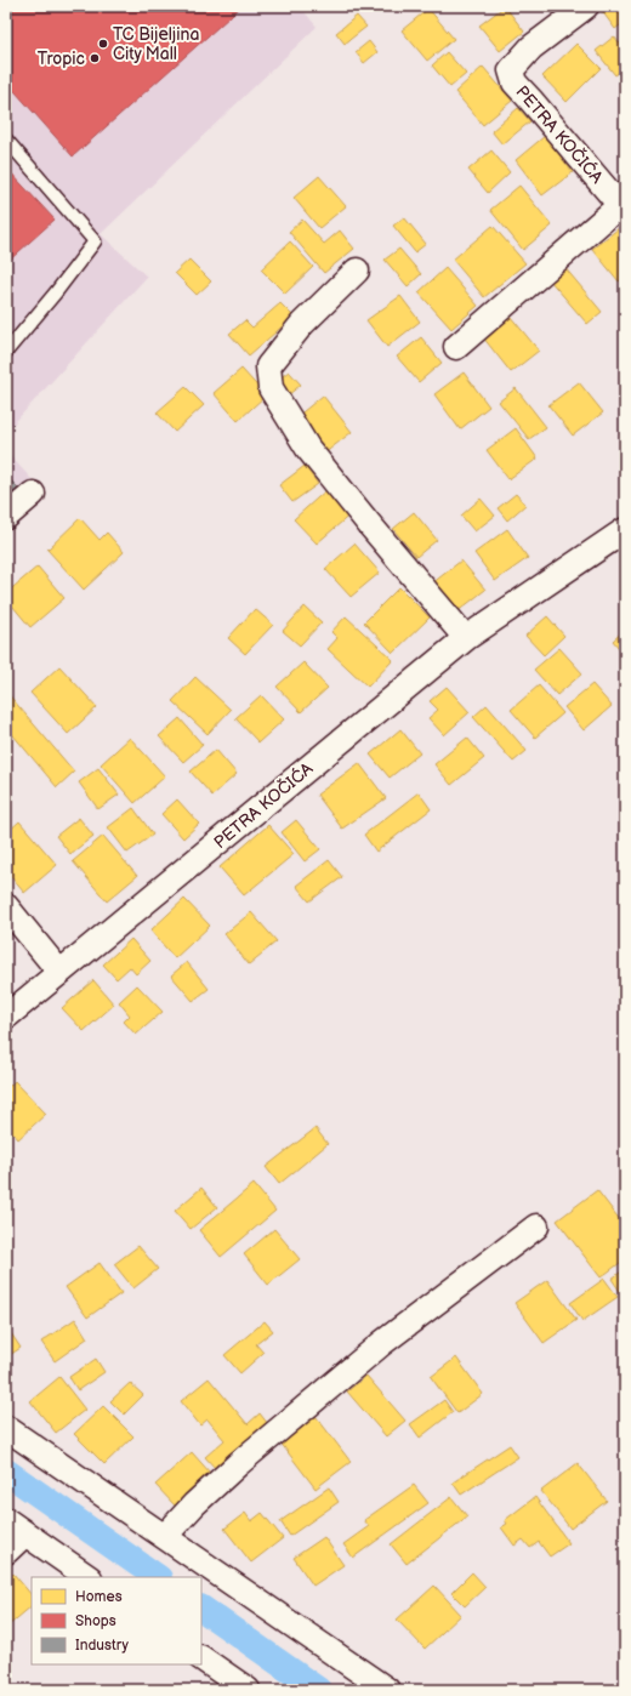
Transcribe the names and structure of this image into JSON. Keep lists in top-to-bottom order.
{
  "streets": {
    "street": ["PETRA KOČIĆA"]
  },
  "places": ["TC Bijeljina City Mall", "Tropic"],
  "legend": ["Homes", "Shops", "Industry"]
}
